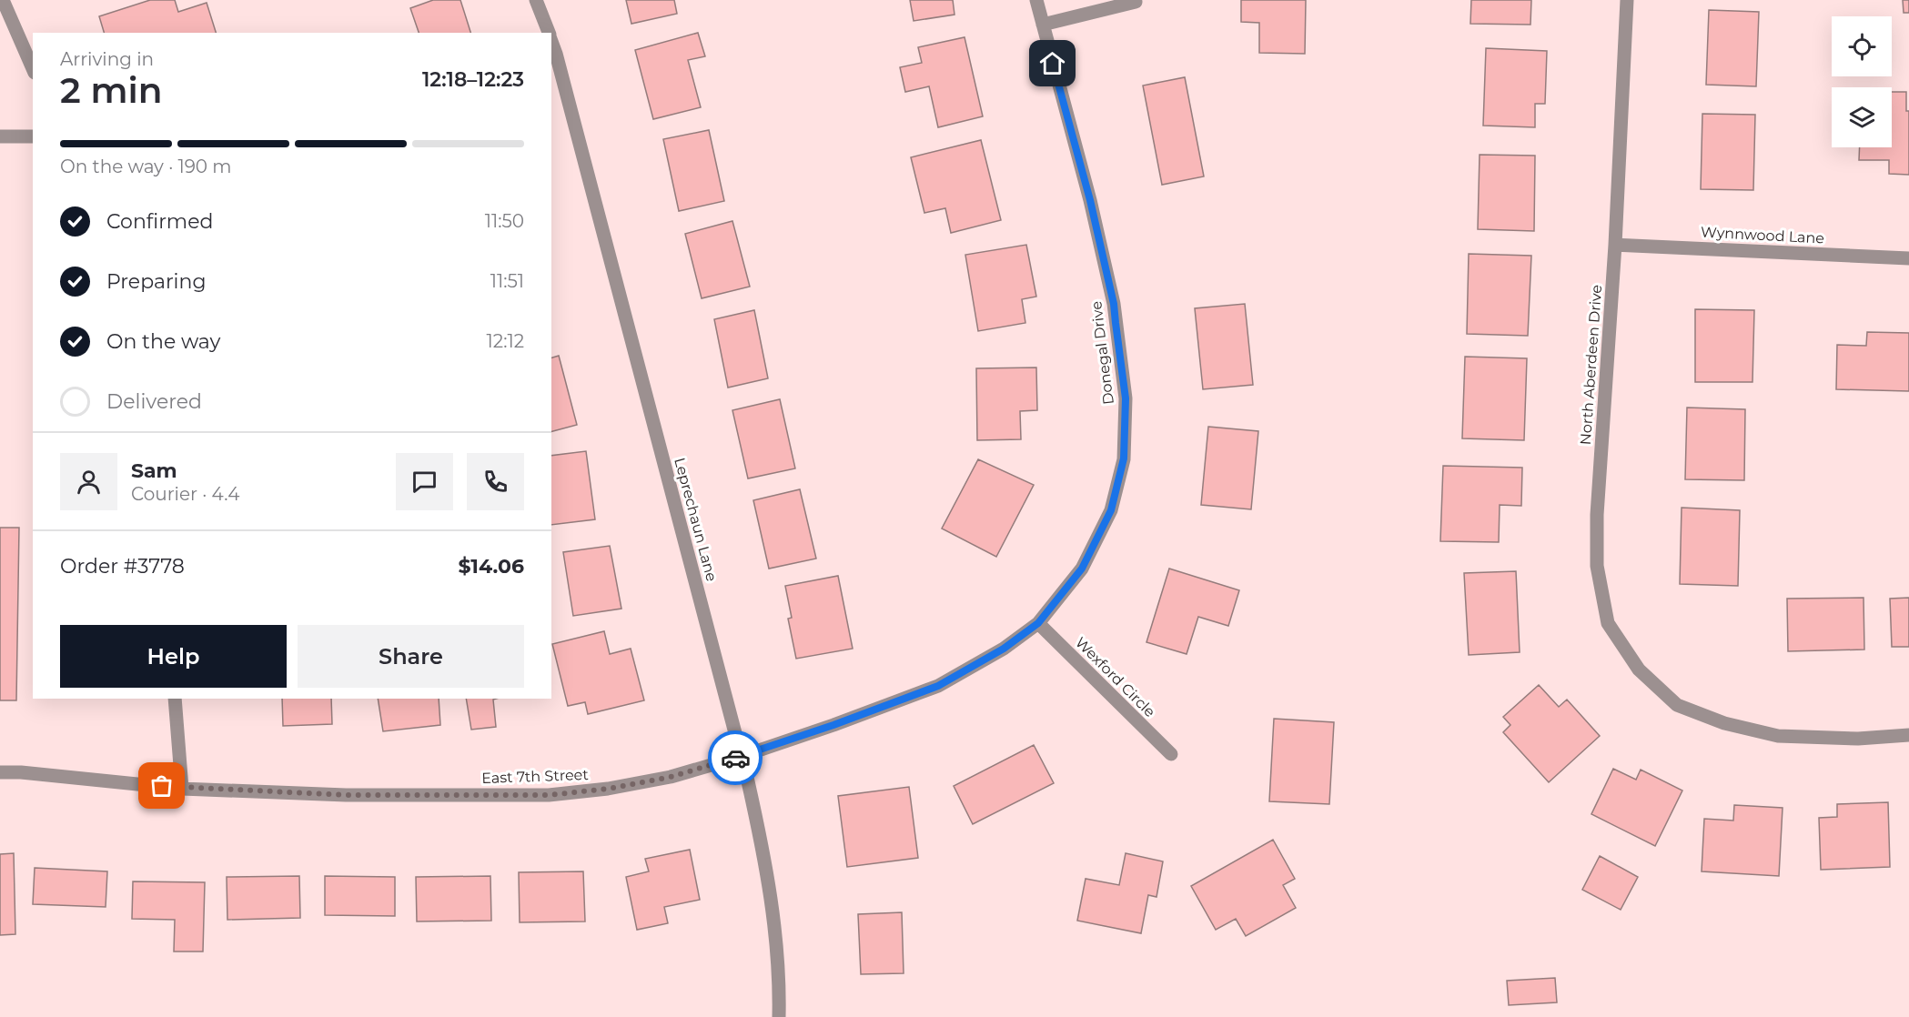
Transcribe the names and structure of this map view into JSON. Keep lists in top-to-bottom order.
{
  "streets": {
    "street": [
      "Wynnwood Lane",
      "Donegal Drive",
      "North Aberdeen Drive",
      "Leprechaun Lane",
      "Wexford Circle",
      "East 7th Street"
    ]
  },
  "crossings": [
    ["Wynnwood Lane", "North Aberdeen Drive"],
    ["Donegal Drive", "Wexford Circle"],
    ["Donegal Drive", "East 7th Street"],
    ["Leprechaun Lane", "East 7th Street"],
    ["Wexford Circle", "East 7th Street"]
  ],
  "page": {
    "heading": ["2 min", "Arriving in", "12:18–12:23"],
    "panel": [
      "Sam",
      "Courier · 4.4",
      "Order #3778",
      "$14.06"
    ],
    "bar": "On the way · 190 m",
    "list": [
      ["Confirmed", "11:50"],
      ["Preparing", "11:51"],
      ["On the way", "12:12"],
      "Delivered"
    ],
    "buttons": ["Help", "Share"]
  }
}
